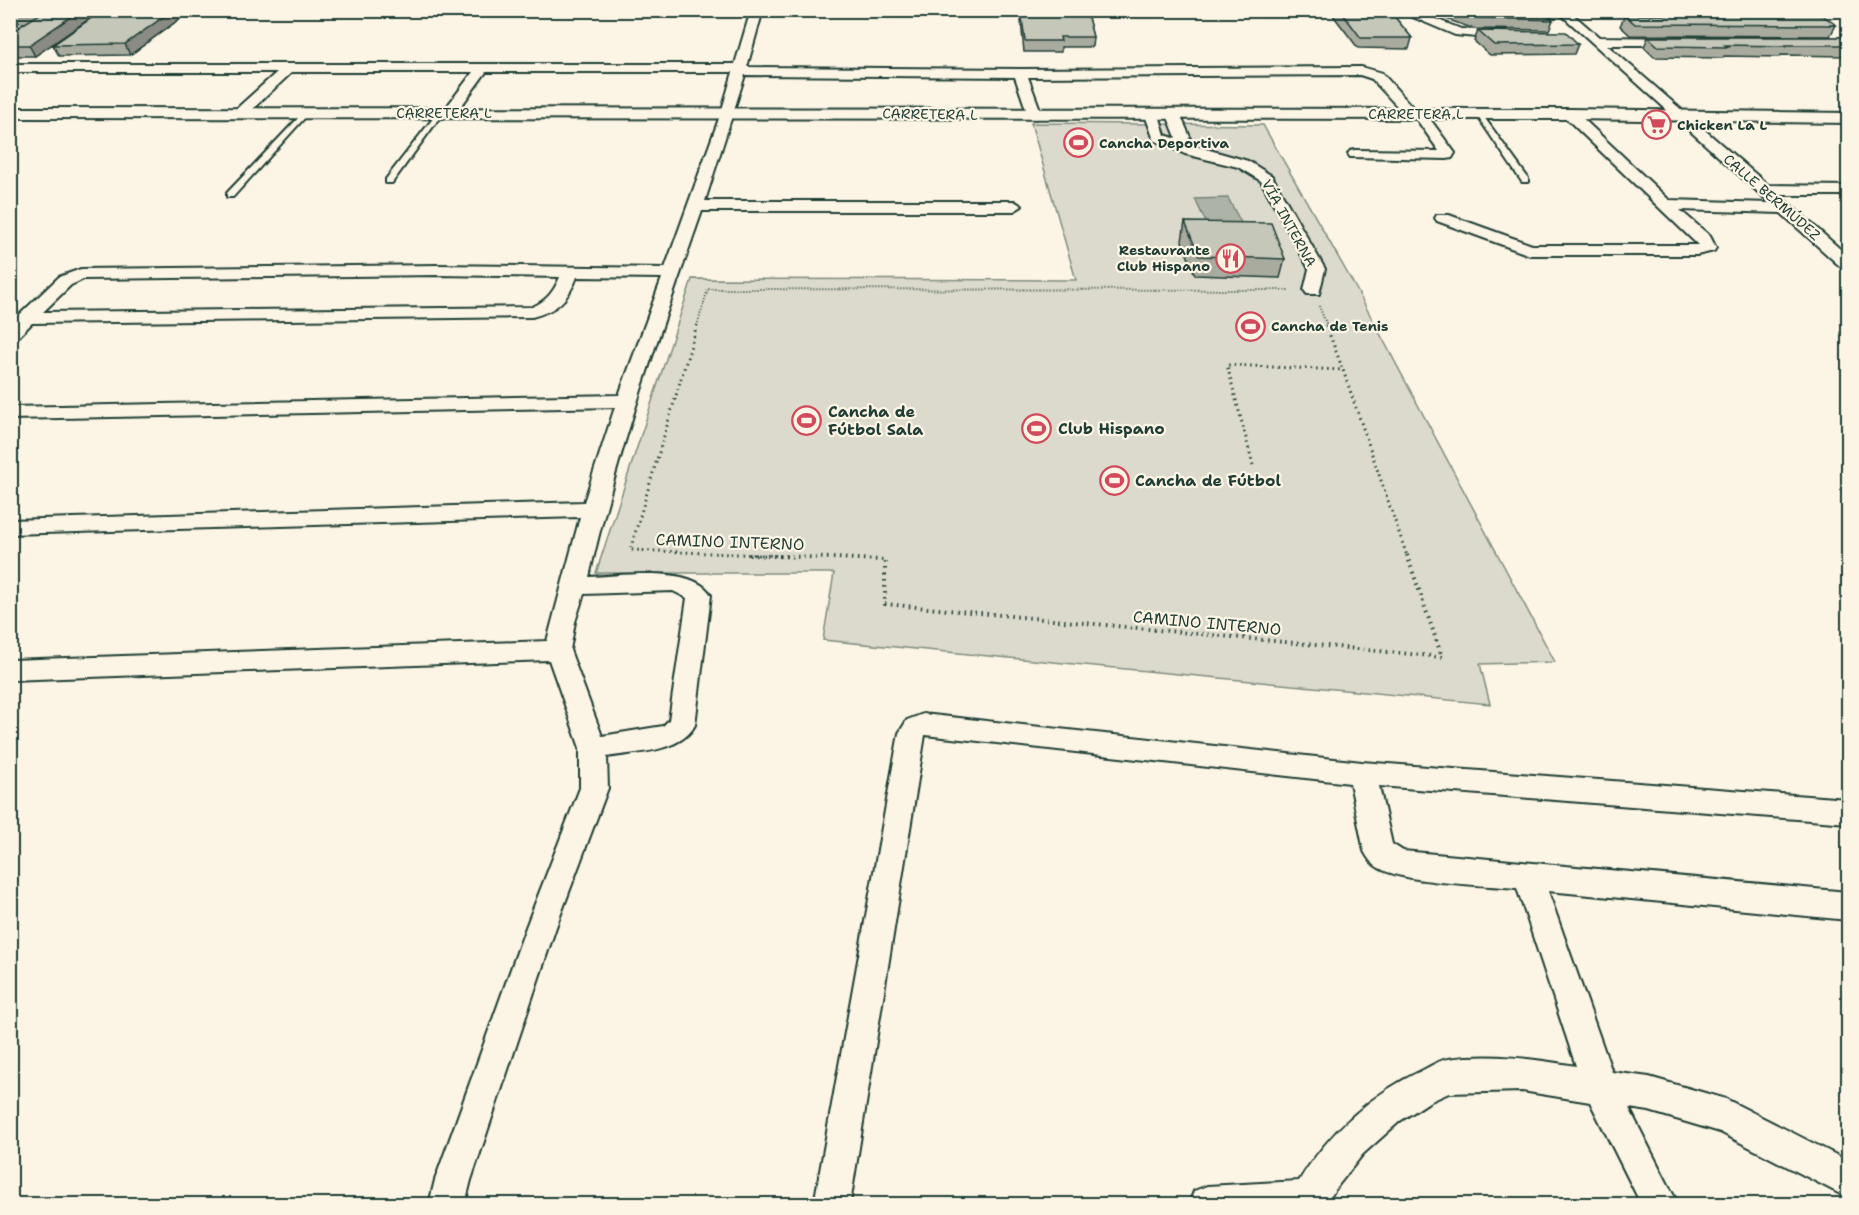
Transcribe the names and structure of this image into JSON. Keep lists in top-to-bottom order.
{
  "streets": {
    "street": ["CARRETERA L", "CALLE BERMÚDEZ", "VÍA INTERNA"],
    "path": ["CAMINO INTERNO"]
  },
  "crossings": [
    ["CARRETERA L", "CALLE BERMÚDEZ"],
    ["VÍA INTERNA", "CAMINO INTERNO"]
  ],
  "places": {
    "supermarket": ["Chicken La L"],
    "sports": [
      "Cancha Deportiva",
      "Cancha de Tenis",
      "Cancha de Fútbol Sala",
      "Club Hispano",
      "Cancha de Fútbol"
    ],
    "restaurant": ["Restaurante Club Hispano"]
  }
}
